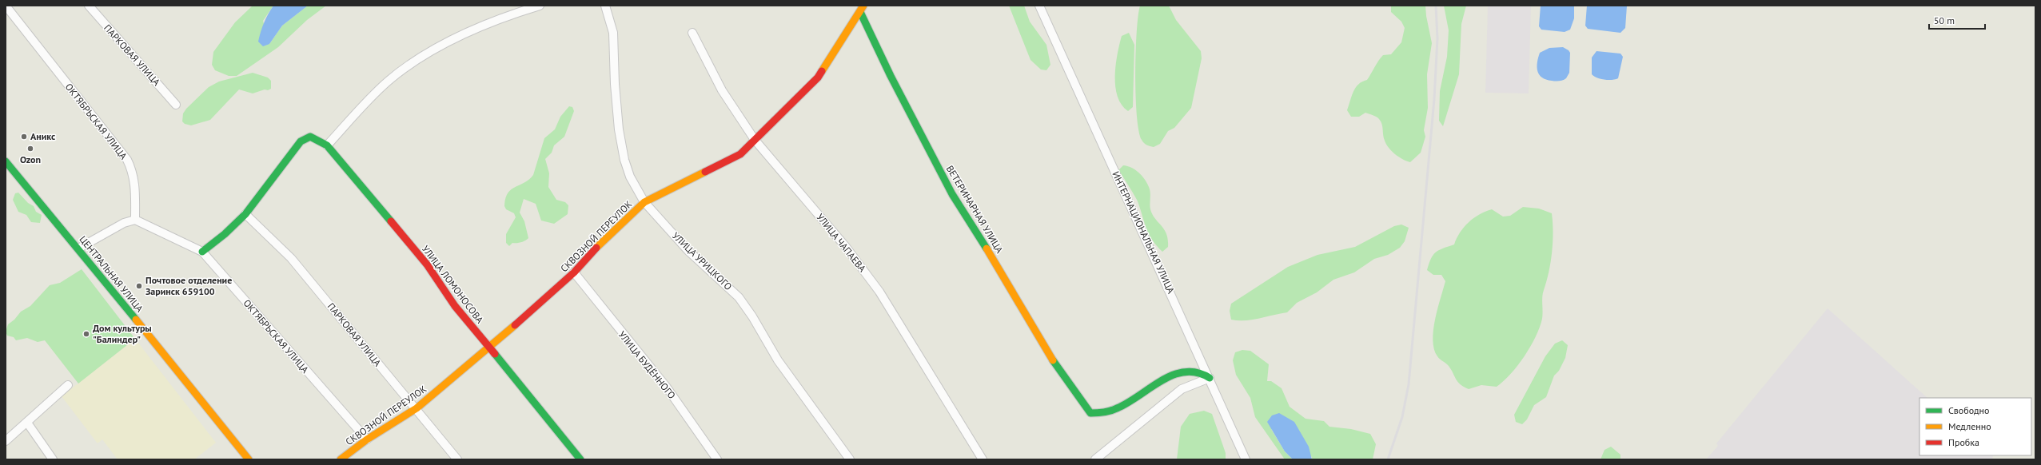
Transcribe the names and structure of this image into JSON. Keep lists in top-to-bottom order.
{
  "streets": {
    "street": [
      "ПАРКОВАЯ УЛИЦА",
      "ОКТЯБРЬСКАЯ УЛИЦА",
      "ВЕТЕРИНАРНАЯ УЛИЦА",
      "ИНТЕРНАЦИОНАЛЬНАЯ УЛИЦА",
      "СКВОЗНОЙ ПЕРЕУЛОК",
      "УЛИЦА ЧАПАЕВА",
      "УЛИЦА УРИЦКОГО",
      "ЦЕНТРАЛЬНАЯ УЛИЦА",
      "УЛИЦА ЛОМОНОСОВА",
      "УЛИЦА БУДЁННОГО"
    ]
  },
  "crossings": [
    ["ПАРКОВАЯ УЛИЦА", "СКВОЗНОЙ ПЕРЕУЛОК"],
    ["ПАРКОВАЯ УЛИЦА", "УЛИЦА ЛОМОНОСОВА"],
    ["ОКТЯБРЬСКАЯ УЛИЦА", "СКВОЗНОЙ ПЕРЕУЛОК"],
    ["ВЕТЕРИНАРНАЯ УЛИЦА", "ИНТЕРНАЦИОНАЛЬНАЯ УЛИЦА"],
    ["ВЕТЕРИНАРНАЯ УЛИЦА", "СКВОЗНОЙ ПЕРЕУЛОК"],
    ["СКВОЗНОЙ ПЕРЕУЛОК", "УЛИЦА ЧАПАЕВА"],
    ["СКВОЗНОЙ ПЕРЕУЛОК", "УЛИЦА УРИЦКОГО"],
    ["СКВОЗНОЙ ПЕРЕУЛОК", "УЛИЦА ЛОМОНОСОВА"],
    ["СКВОЗНОЙ ПЕРЕУЛОК", "УЛИЦА БУДЁННОГО"]
  ],
  "places": [
    "Аникс",
    "Ozon",
    "Почтовое отделение Заринск 659100",
    "Дом культуры \"Балиндер\""
  ],
  "legend": ["Свободно", "Медленно", "Пробка"],
  "scale_bar": "50 m"
}
